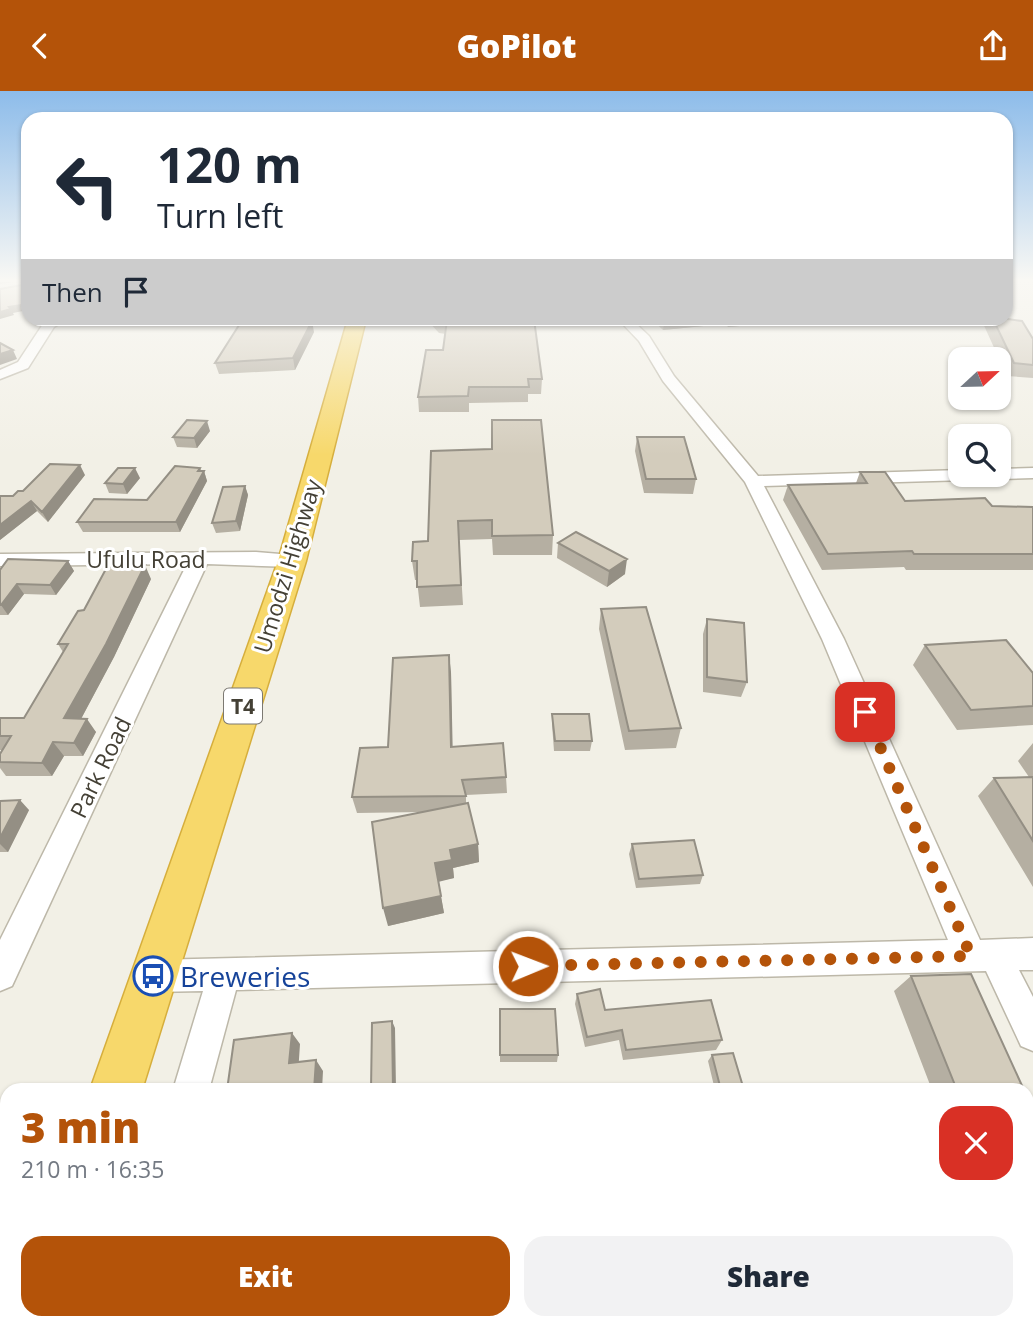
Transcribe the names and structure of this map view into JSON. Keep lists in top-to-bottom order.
{
  "streets": {
    "highway": ["Umodzi Highway", "T4"],
    "street": ["Ufulu Road", "Park Road"]
  },
  "crossings": [
    ["Ufulu Road", "Umodzi Highway"],
    ["Ufulu Road", "Park Road"]
  ],
  "places": {
    "bus stop": ["Breweries"]
  },
  "north": "right",
  "page": {
    "header": "GoPilot",
    "turn": ["120 m", "Turn left"],
    "then": "Then",
    "heading": ["3 min", "210 m · 16:35"],
    "buttons": ["Exit", "Share"]
  }
}
